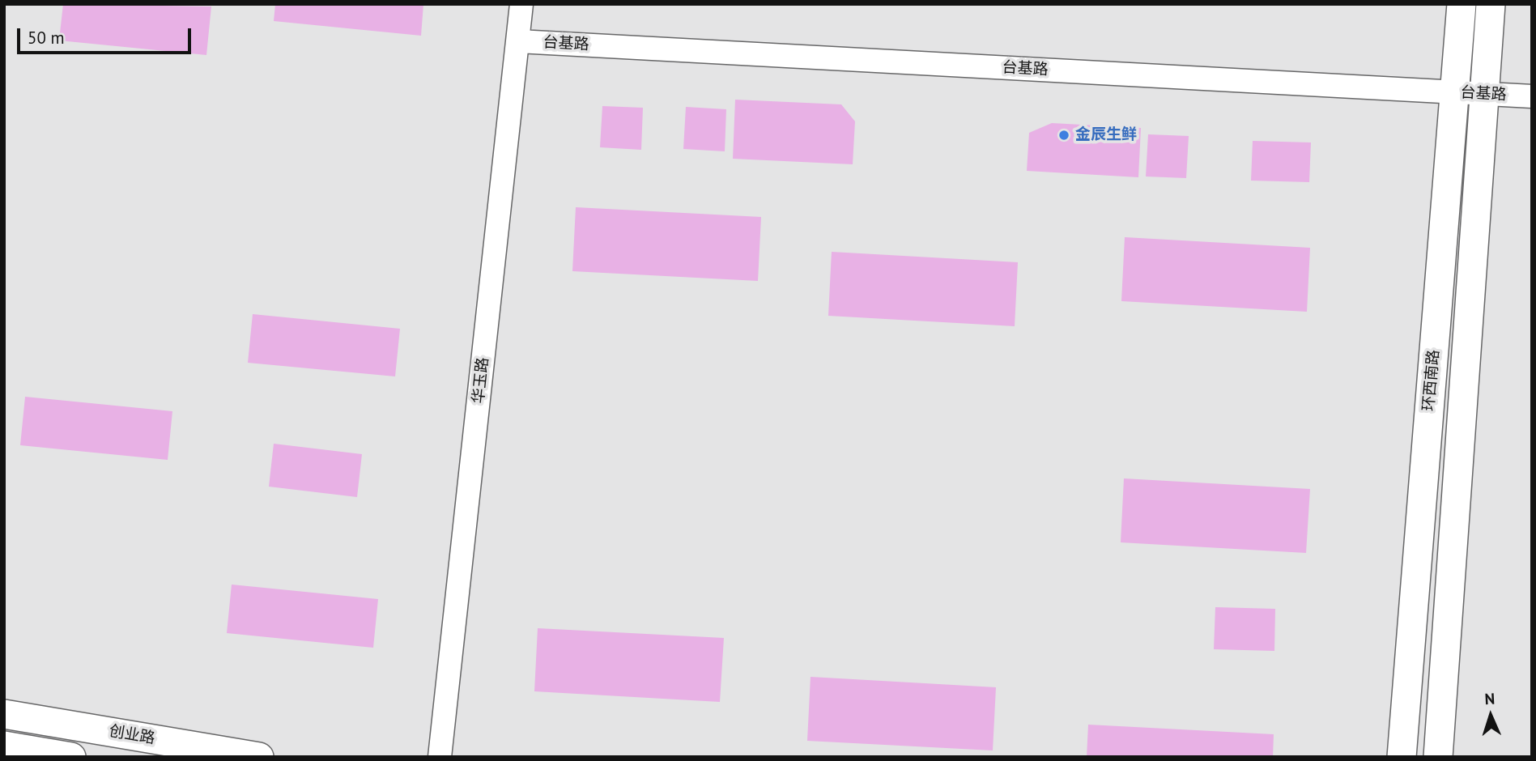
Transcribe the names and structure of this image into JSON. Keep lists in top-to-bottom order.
{
  "streets": {
    "street": [
      "台基路",
      "华玉路",
      "环西南路",
      "创业路"
    ]
  },
  "crossings": [
    ["台基路", "华玉路"],
    ["台基路", "环西南路"]
  ],
  "places": ["金辰生鲜"],
  "scale_bar": "50 m",
  "north": "top"
}
